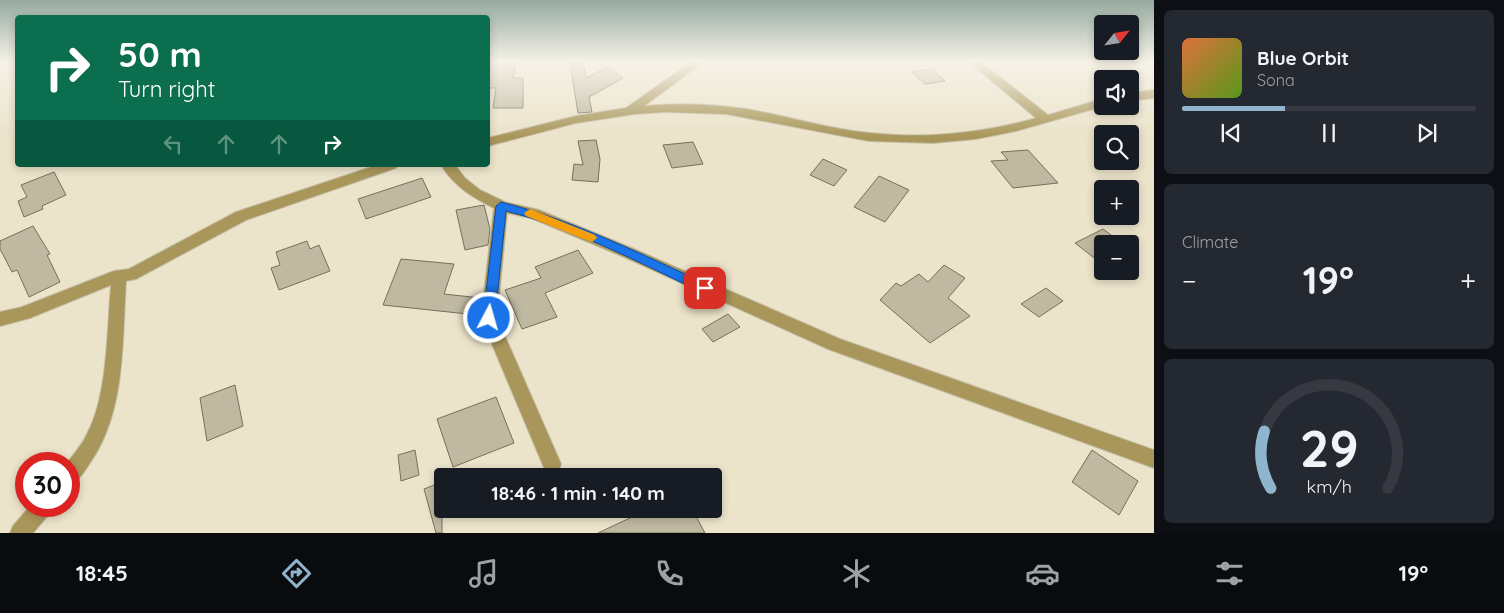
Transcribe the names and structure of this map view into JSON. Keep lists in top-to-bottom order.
{
  "north": "top right",
  "page": {
    "map_buttons": ["+", "−"],
    "turn": ["50 m", "Turn right"],
    "song": ["Blue Orbit", "Sona"],
    "tile": "Climate",
    "heat": ["−", "19°", "+"],
    "limit": "30",
    "trip": "18:46 · 1 min · 140 m",
    "tabs": ["18:45", "19°"],
    "gauge": ["29", "km/h"]
  }
}
